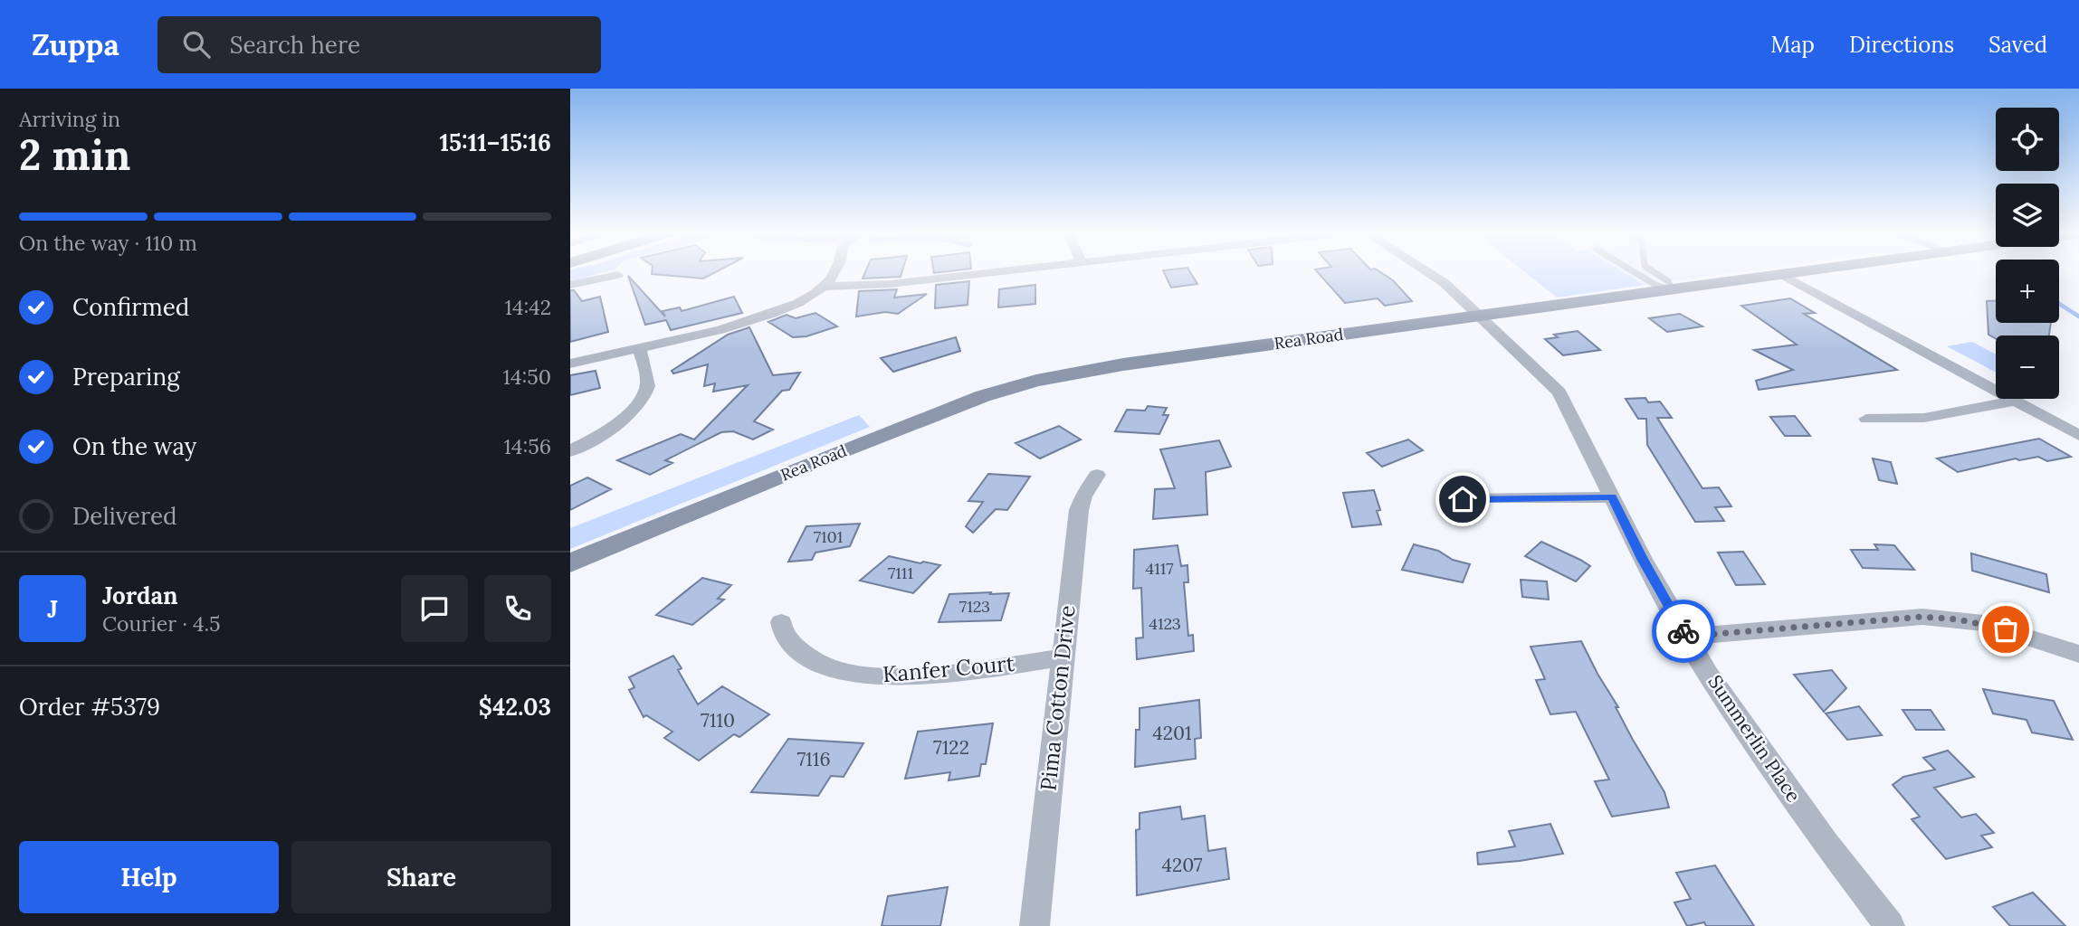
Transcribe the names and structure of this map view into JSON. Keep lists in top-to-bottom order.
{
  "streets": {
    "main road": ["Rea Road"],
    "street": ["Kanfer Court", "Pima Cotton Drive", "Summerlin Place"]
  },
  "crossings": [
    ["Rea Road", "Summerlin Place"],
    ["Kanfer Court", "Pima Cotton Drive"]
  ],
  "house_numbers": [
    "7101",
    "4117",
    "7111",
    "7123",
    "4123",
    "7110",
    "4201",
    "7122",
    "7116",
    "4207"
  ],
  "page": {
    "header": "Zuppa",
    "search": "Search here",
    "nav": ["Map", "Directions", "Saved"],
    "heading": ["2 min", "Arriving in", "15:11–15:16"],
    "panel": [
      "Jordan",
      "Courier · 4.5",
      "Order #5379",
      "$42.03"
    ],
    "map_buttons": ["+", "−"],
    "bar": "On the way · 110 m",
    "list": [
      ["Confirmed", "14:42"],
      ["Preparing", "14:50"],
      ["On the way", "14:56"],
      "Delivered"
    ],
    "round": "J",
    "buttons": ["Help", "Share"]
  }
}
